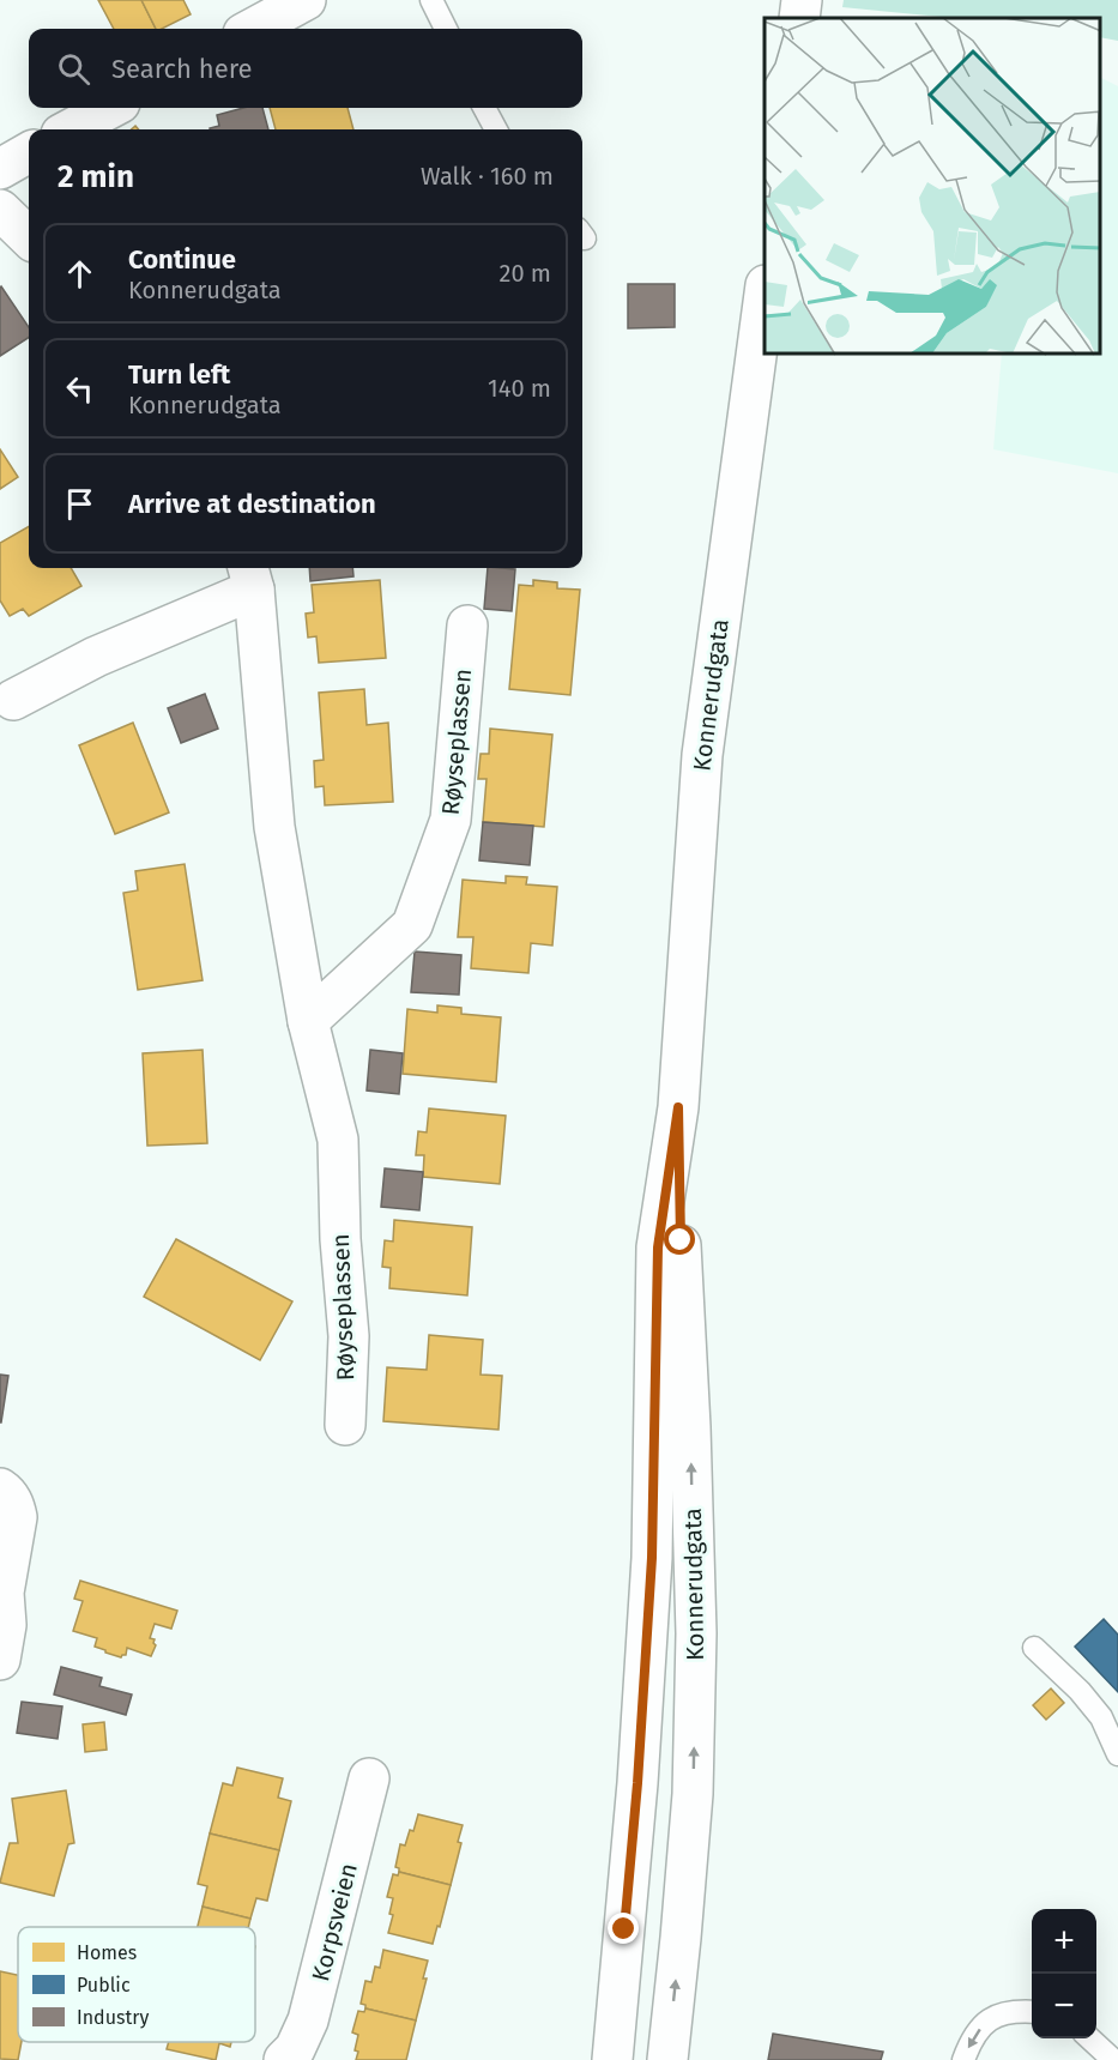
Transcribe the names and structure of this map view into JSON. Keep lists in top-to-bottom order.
{
  "streets": {
    "main road": ["Konnerudgata", "Røyseplassen", "Korpsveien"]
  },
  "legend": ["Homes", "Public", "Industry"],
  "page": {
    "search": "Search here",
    "heading": ["2 min", "Walk · 160 m"],
    "list": [
      ["Continue", "Konnerudgata", "20 m"],
      ["Turn left", "Konnerudgata", "140 m"],
      "Arrive at destination"
    ],
    "map_buttons": ["+", "−"]
  }
}
